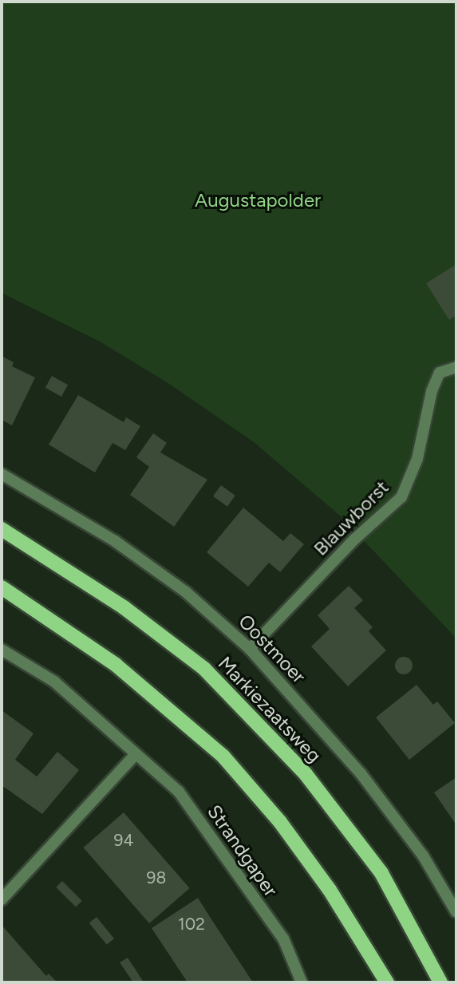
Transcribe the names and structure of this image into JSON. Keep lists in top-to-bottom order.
{
  "streets": {
    "main road": ["Markiezaatsweg"],
    "street": ["Blauwborst", "Oostmoer", "Strandgaper"]
  },
  "crossings": [
    ["Blauwborst", "Oostmoer"]
  ],
  "parks": ["Augustapolder"],
  "house_numbers": ["94", "98", "102"]
}
